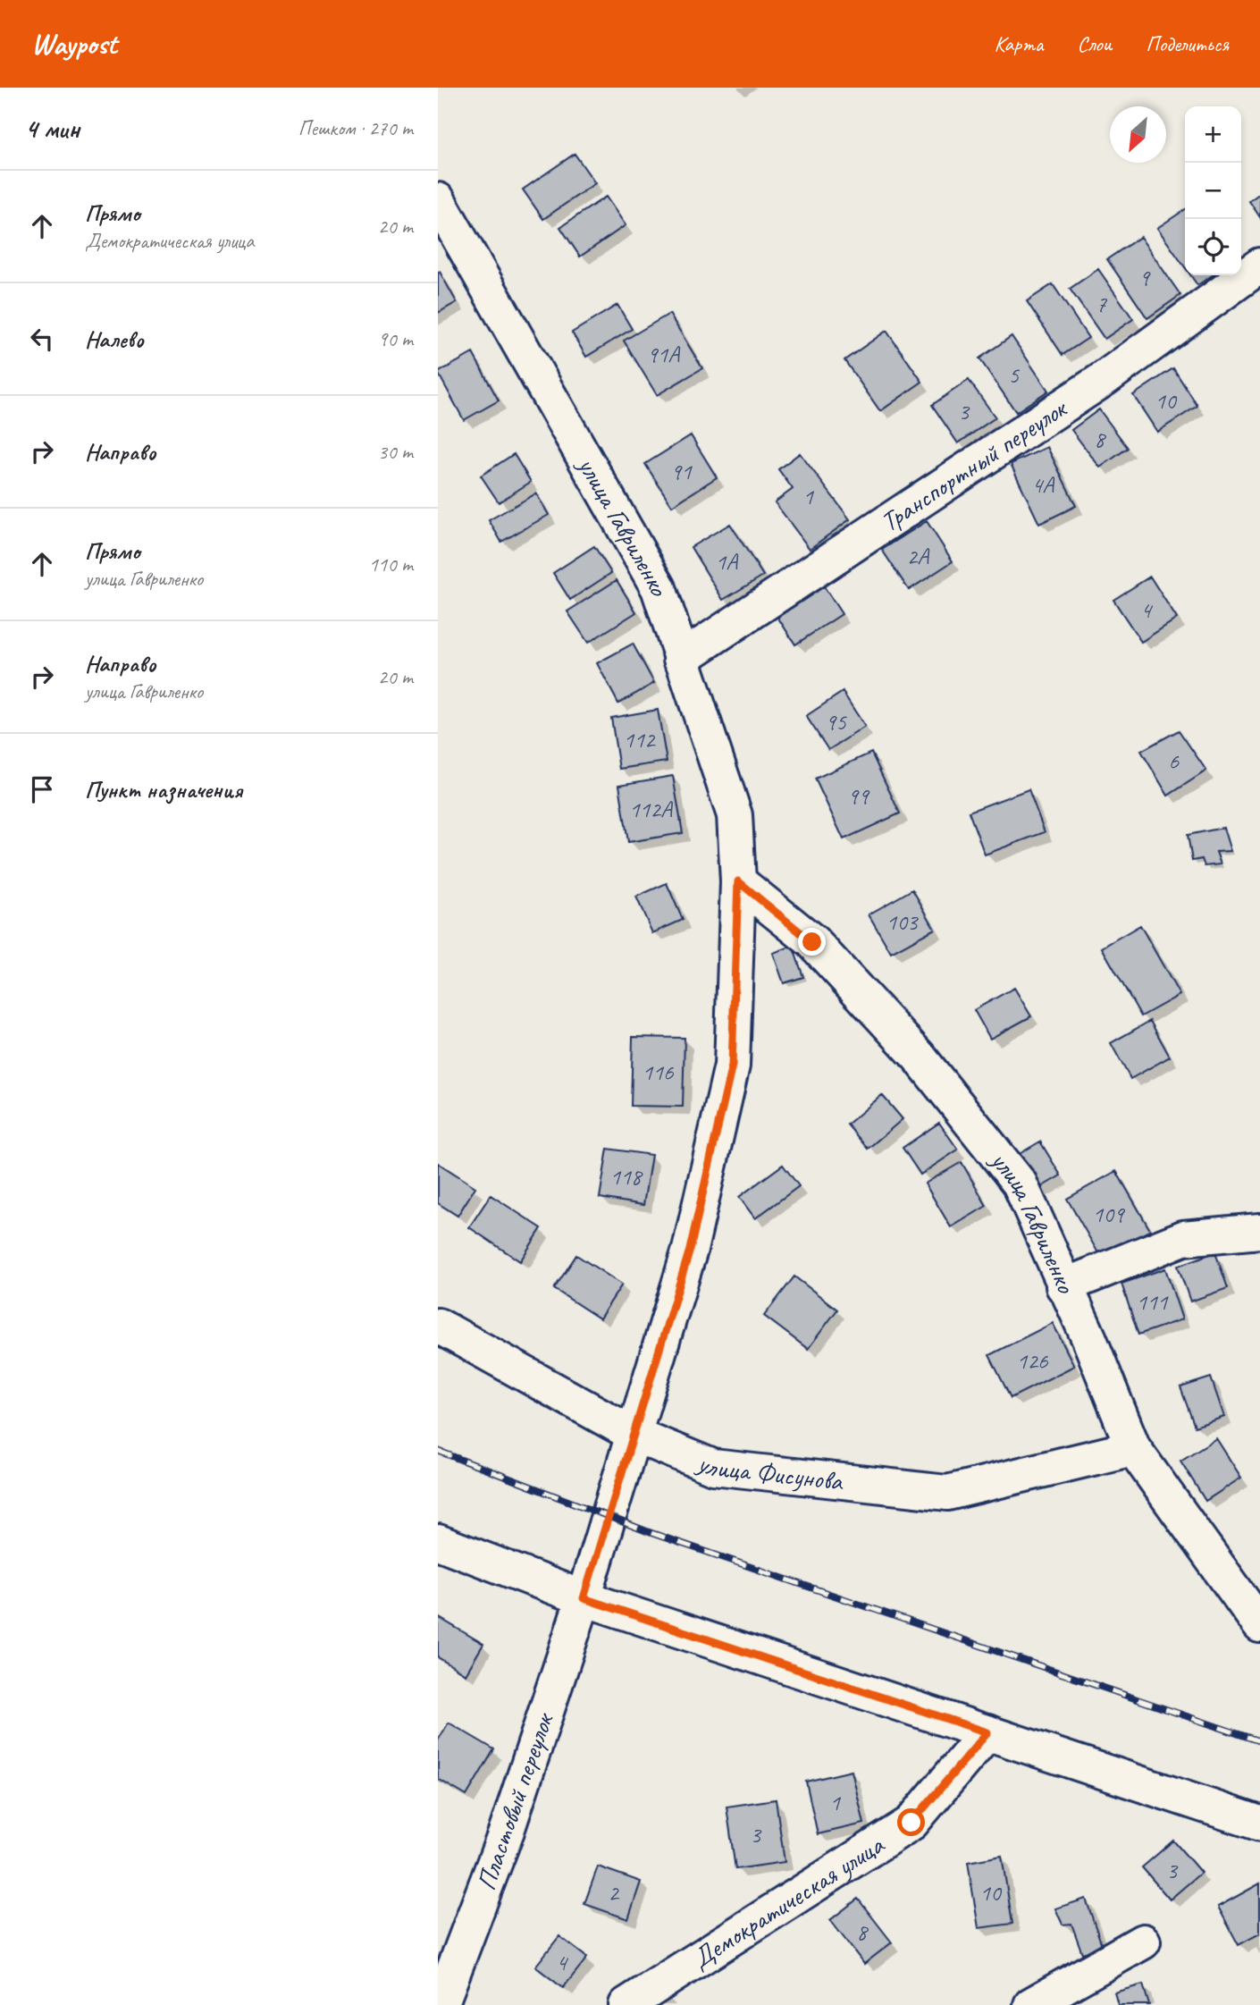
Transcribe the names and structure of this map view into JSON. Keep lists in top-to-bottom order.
{
  "streets": {
    "street": [
      "Транспортный переулок",
      "улица Гавриленко",
      "улица Фисунова",
      "Пластовый переулок",
      "Демократическая улица"
    ]
  },
  "crossings": [
    ["Транспортный переулок", "улица Гавриленко"],
    ["улица Гавриленко", "улица Фисунова"],
    ["улица Гавриленко", "Пластовый переулок"],
    ["улица Фисунова", "Пластовый переулок"]
  ],
  "house_numbers": [
    "9",
    "7",
    "91А",
    "5",
    "10",
    "3",
    "8",
    "91",
    "4А",
    "1",
    "2А",
    "1А",
    "4",
    "95",
    "112",
    "6",
    "99",
    "112А",
    "103",
    "116",
    "118",
    "109",
    "111",
    "126",
    "1",
    "3",
    "3",
    "2",
    "10",
    "8",
    "4"
  ],
  "north": "bottom left",
  "page": {
    "header": "Waypost",
    "nav": ["Карта", "Слои", "Поделиться"],
    "heading": ["4 мин", "Пешком · 270 m"],
    "map_buttons": ["+", "−"],
    "list": [
      ["Прямо", "Демократическая улица", "20 m"],
      ["Налево", "90 m"],
      ["Направо", "30 m"],
      ["Прямо", "улица Гавриленко", "110 m"],
      ["Направо", "улица Гавриленко", "20 m"],
      "Пункт назначения"
    ]
  }
}
